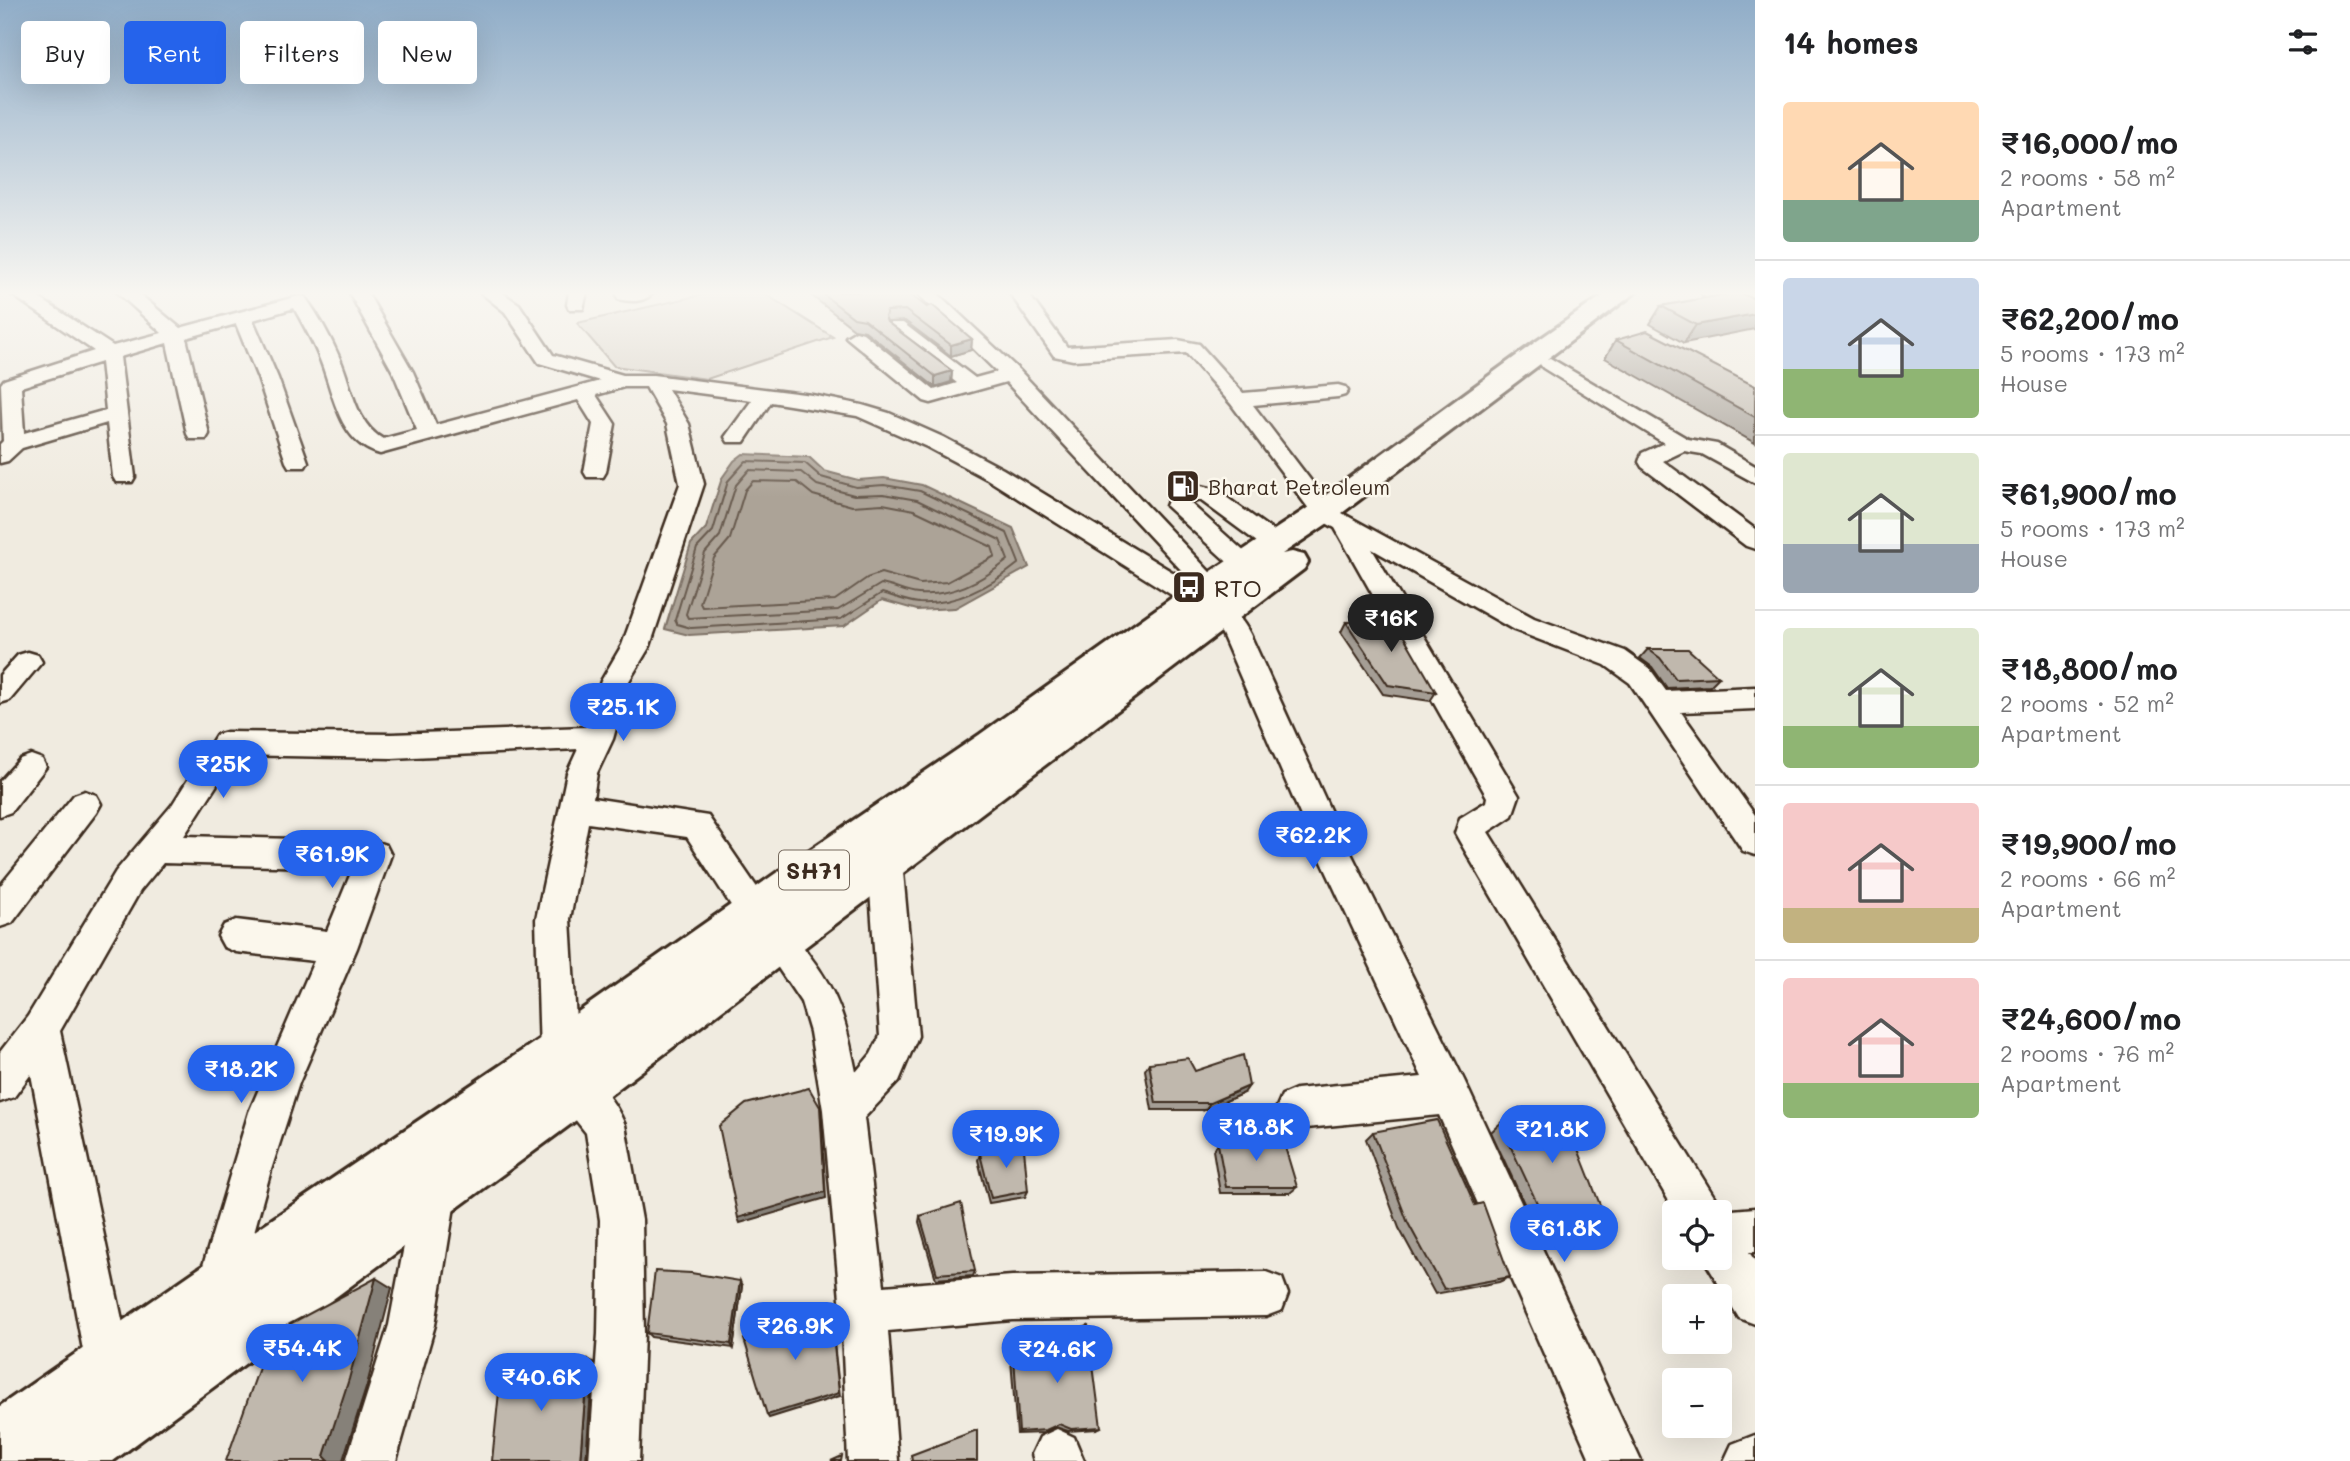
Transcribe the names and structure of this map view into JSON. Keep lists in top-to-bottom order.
{
  "streets": {
    "main road": ["SH71"]
  },
  "places": {
    "fuel station": ["Bharat Petroleum"],
    "bus stop": ["RTO"]
  },
  "page": {
    "heading": "14 homes",
    "chip": [
      "Buy",
      "Rent",
      "Filters",
      "New"
    ],
    "list": [
      {
        "name": "₹16,000/mo",
        "note": "2 rooms · 58 m² · Apartment"
      },
      {
        "name": "₹62,200/mo",
        "note": "5 rooms · 173 m² · House"
      },
      {
        "name": "₹61,900/mo",
        "note": "5 rooms · 173 m² · House"
      },
      {
        "name": "₹18,800/mo",
        "note": "2 rooms · 52 m² · Apartment"
      },
      {
        "name": "₹19,900/mo",
        "note": "2 rooms · 66 m² · Apartment"
      },
      {
        "name": "₹24,600/mo",
        "note": "2 rooms · 76 m² · Apartment"
      }
    ],
    "price": [
      "₹16K",
      "₹25.1K",
      "₹25K",
      "₹62.2K",
      "₹61.9K",
      "₹18.2K",
      "₹18.8K",
      "₹21.8K",
      "₹19.9K",
      "₹61.8K",
      "₹26.9K",
      "₹54.4K",
      "₹24.6K",
      "₹40.6K"
    ],
    "map_buttons": ["+", "−"]
  }
}
